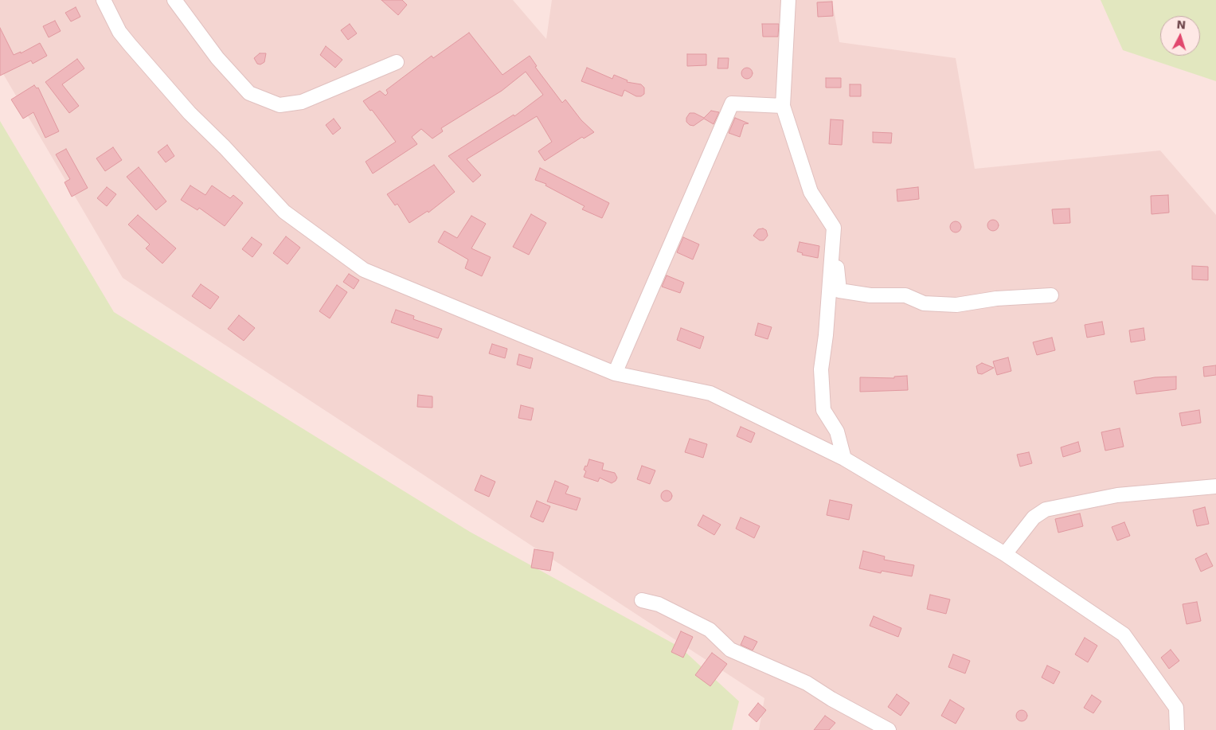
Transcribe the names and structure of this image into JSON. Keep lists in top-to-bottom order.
{
  "north": "top"
}
